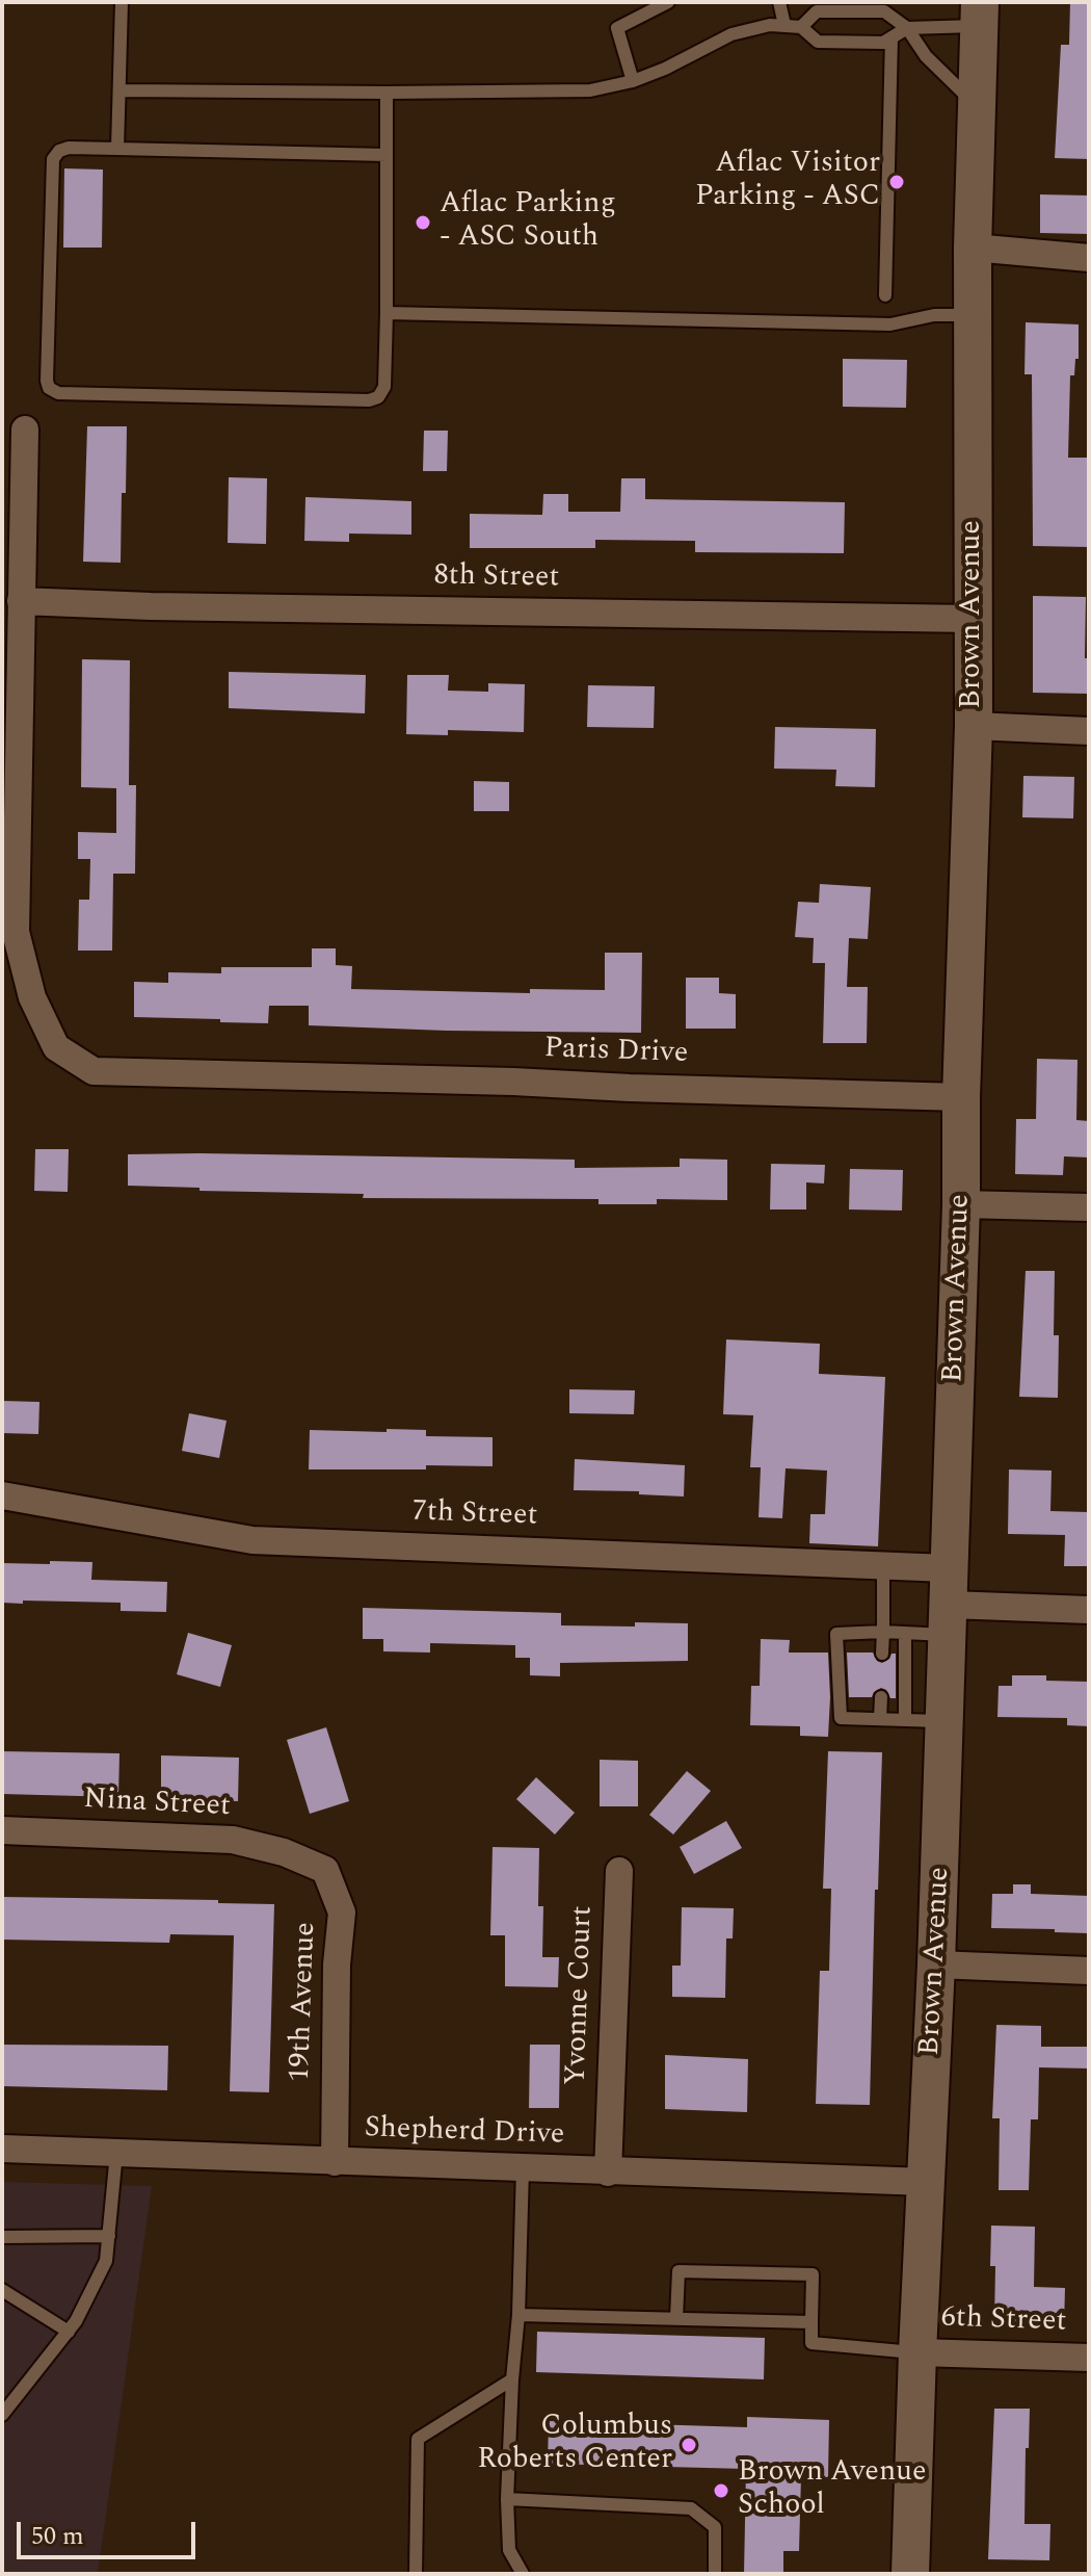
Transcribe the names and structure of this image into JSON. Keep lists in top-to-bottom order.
{
  "streets": {
    "street": [
      "8th Street",
      "Brown Avenue",
      "Paris Drive",
      "7th Street",
      "Nina Street",
      "Yvonne Court",
      "19th Avenue",
      "Shepherd Drive",
      "6th Street"
    ]
  },
  "crossings": [
    ["8th Street", "Brown Avenue"],
    ["8th Street", "Paris Drive"],
    ["Brown Avenue", "Paris Drive"],
    ["Brown Avenue", "7th Street"],
    ["Brown Avenue", "Shepherd Drive"],
    ["Brown Avenue", "6th Street"],
    ["Nina Street", "19th Avenue"],
    ["Yvonne Court", "Shepherd Drive"],
    ["19th Avenue", "Shepherd Drive"]
  ],
  "places": [
    "Aflac Visitor Parking - ASC",
    "Aflac Parking - ASC South",
    "Columbus Roberts Center",
    "Brown Avenue School"
  ],
  "scale_bar": "50 m"
}
